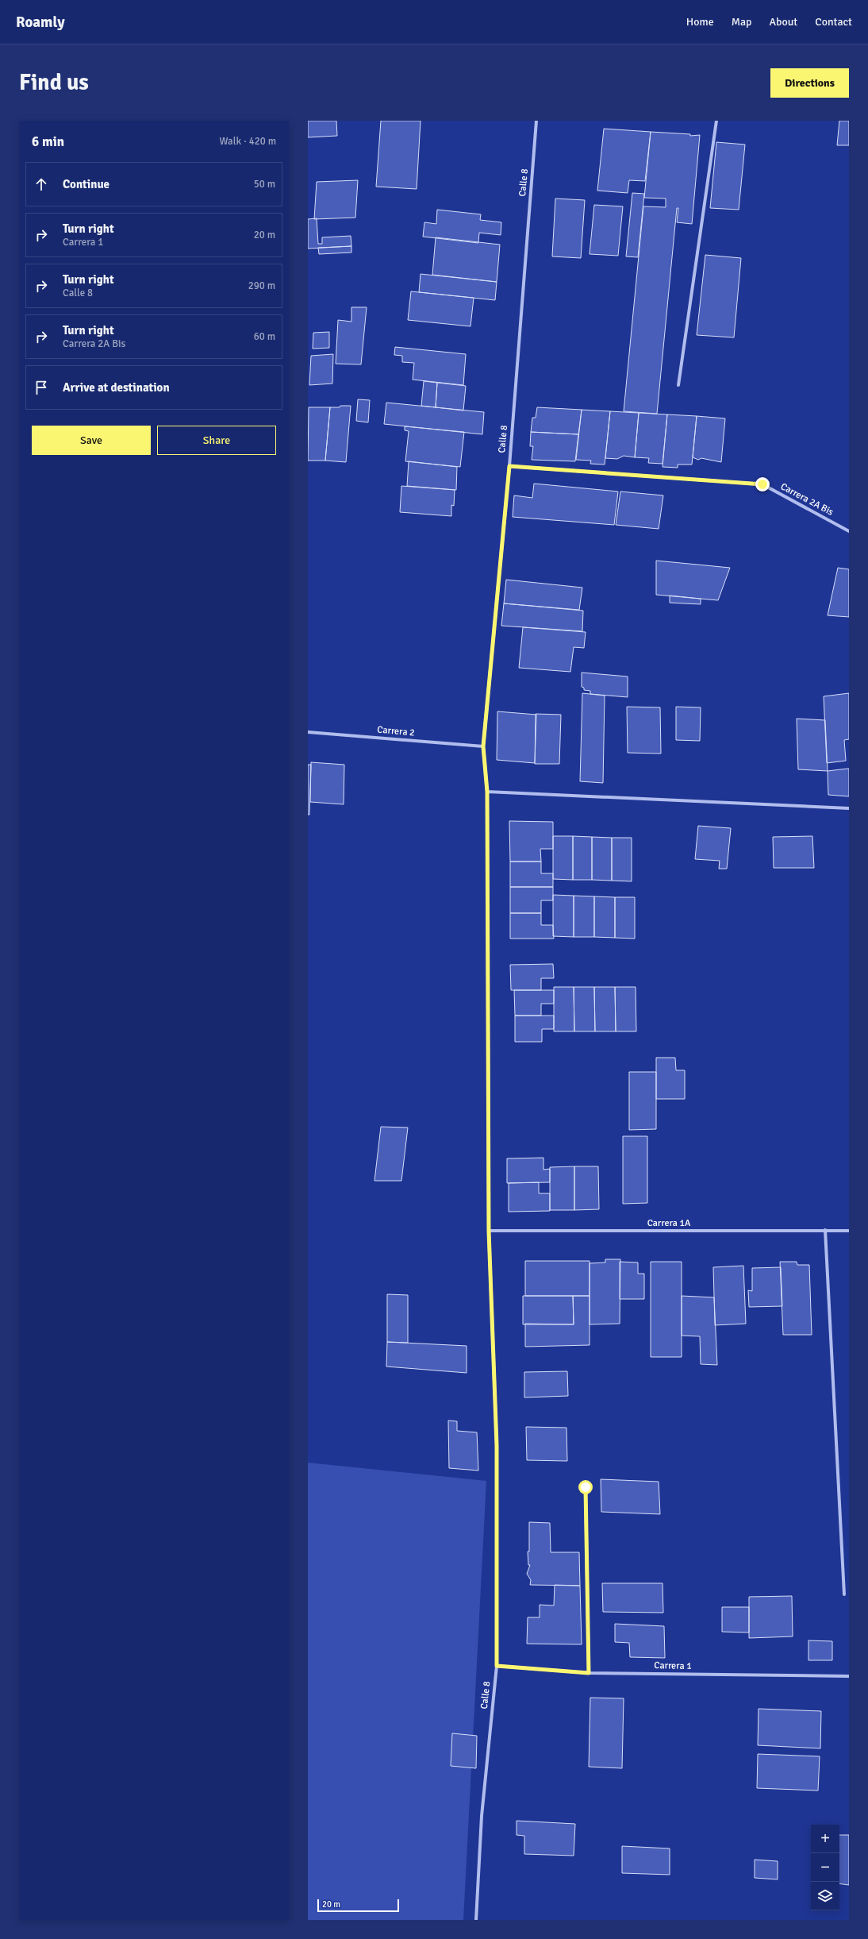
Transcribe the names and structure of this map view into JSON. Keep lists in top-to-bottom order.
{
  "streets": {
    "street": [
      "Calle 8",
      "Carrera 2A Bis",
      "Carrera 2",
      "Carrera 1A",
      "Carrera 1"
    ]
  },
  "crossings": [
    ["Calle 8", "Carrera 2A Bis"],
    ["Calle 8", "Carrera 2"],
    ["Calle 8", "Carrera 1A"],
    ["Calle 8", "Carrera 1"]
  ],
  "scale_bar": "20 m",
  "page": {
    "header": "Roamly",
    "nav": [
      "Home",
      "Map",
      "About",
      "Contact"
    ],
    "buttons": [
      "Directions",
      ["Save", "Share"]
    ],
    "title": "Find us",
    "heading": ["6 min", "Walk · 420 m"],
    "list": [
      ["Continue", "50 m"],
      ["Turn right", "Carrera 1", "20 m"],
      ["Turn right", "Calle 8", "290 m"],
      ["Turn right", "Carrera 2A Bis", "60 m"],
      "Arrive at destination"
    ],
    "map_buttons": ["+", "−"],
    "scale": "20 m"
  }
}
